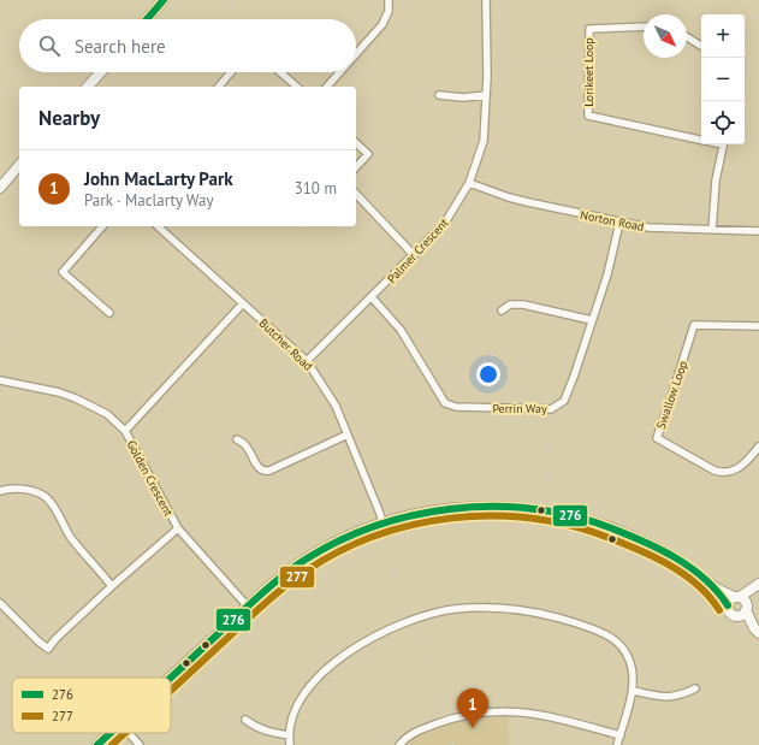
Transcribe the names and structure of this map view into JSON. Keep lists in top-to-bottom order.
{
  "streets": {
    "street": [
      "Lorikeet Loop",
      "Norton Road",
      "Palmer Crescent",
      "Butcher Road",
      "Swallow Loop",
      "Perrin Way",
      "Golden Crescent"
    ]
  },
  "crossings": [
    ["Lorikeet Loop", "Norton Road"],
    ["Norton Road", "Palmer Crescent"],
    ["Norton Road", "Perrin Way"],
    ["Palmer Crescent", "Butcher Road"],
    ["Palmer Crescent", "Perrin Way"]
  ],
  "lines": ["transit line 276", "transit line 277"],
  "legend": ["276", "277"],
  "north": "bottom right",
  "page": {
    "map_buttons": ["+", "−"],
    "search": "Search here",
    "heading": "Nearby",
    "list": [
      {
        "mark": "1",
        "name": "John MacLarty Park",
        "note": "Park · Maclarty Way",
        "value": "310 m"
      }
    ],
    "pins": "1"
  }
}
